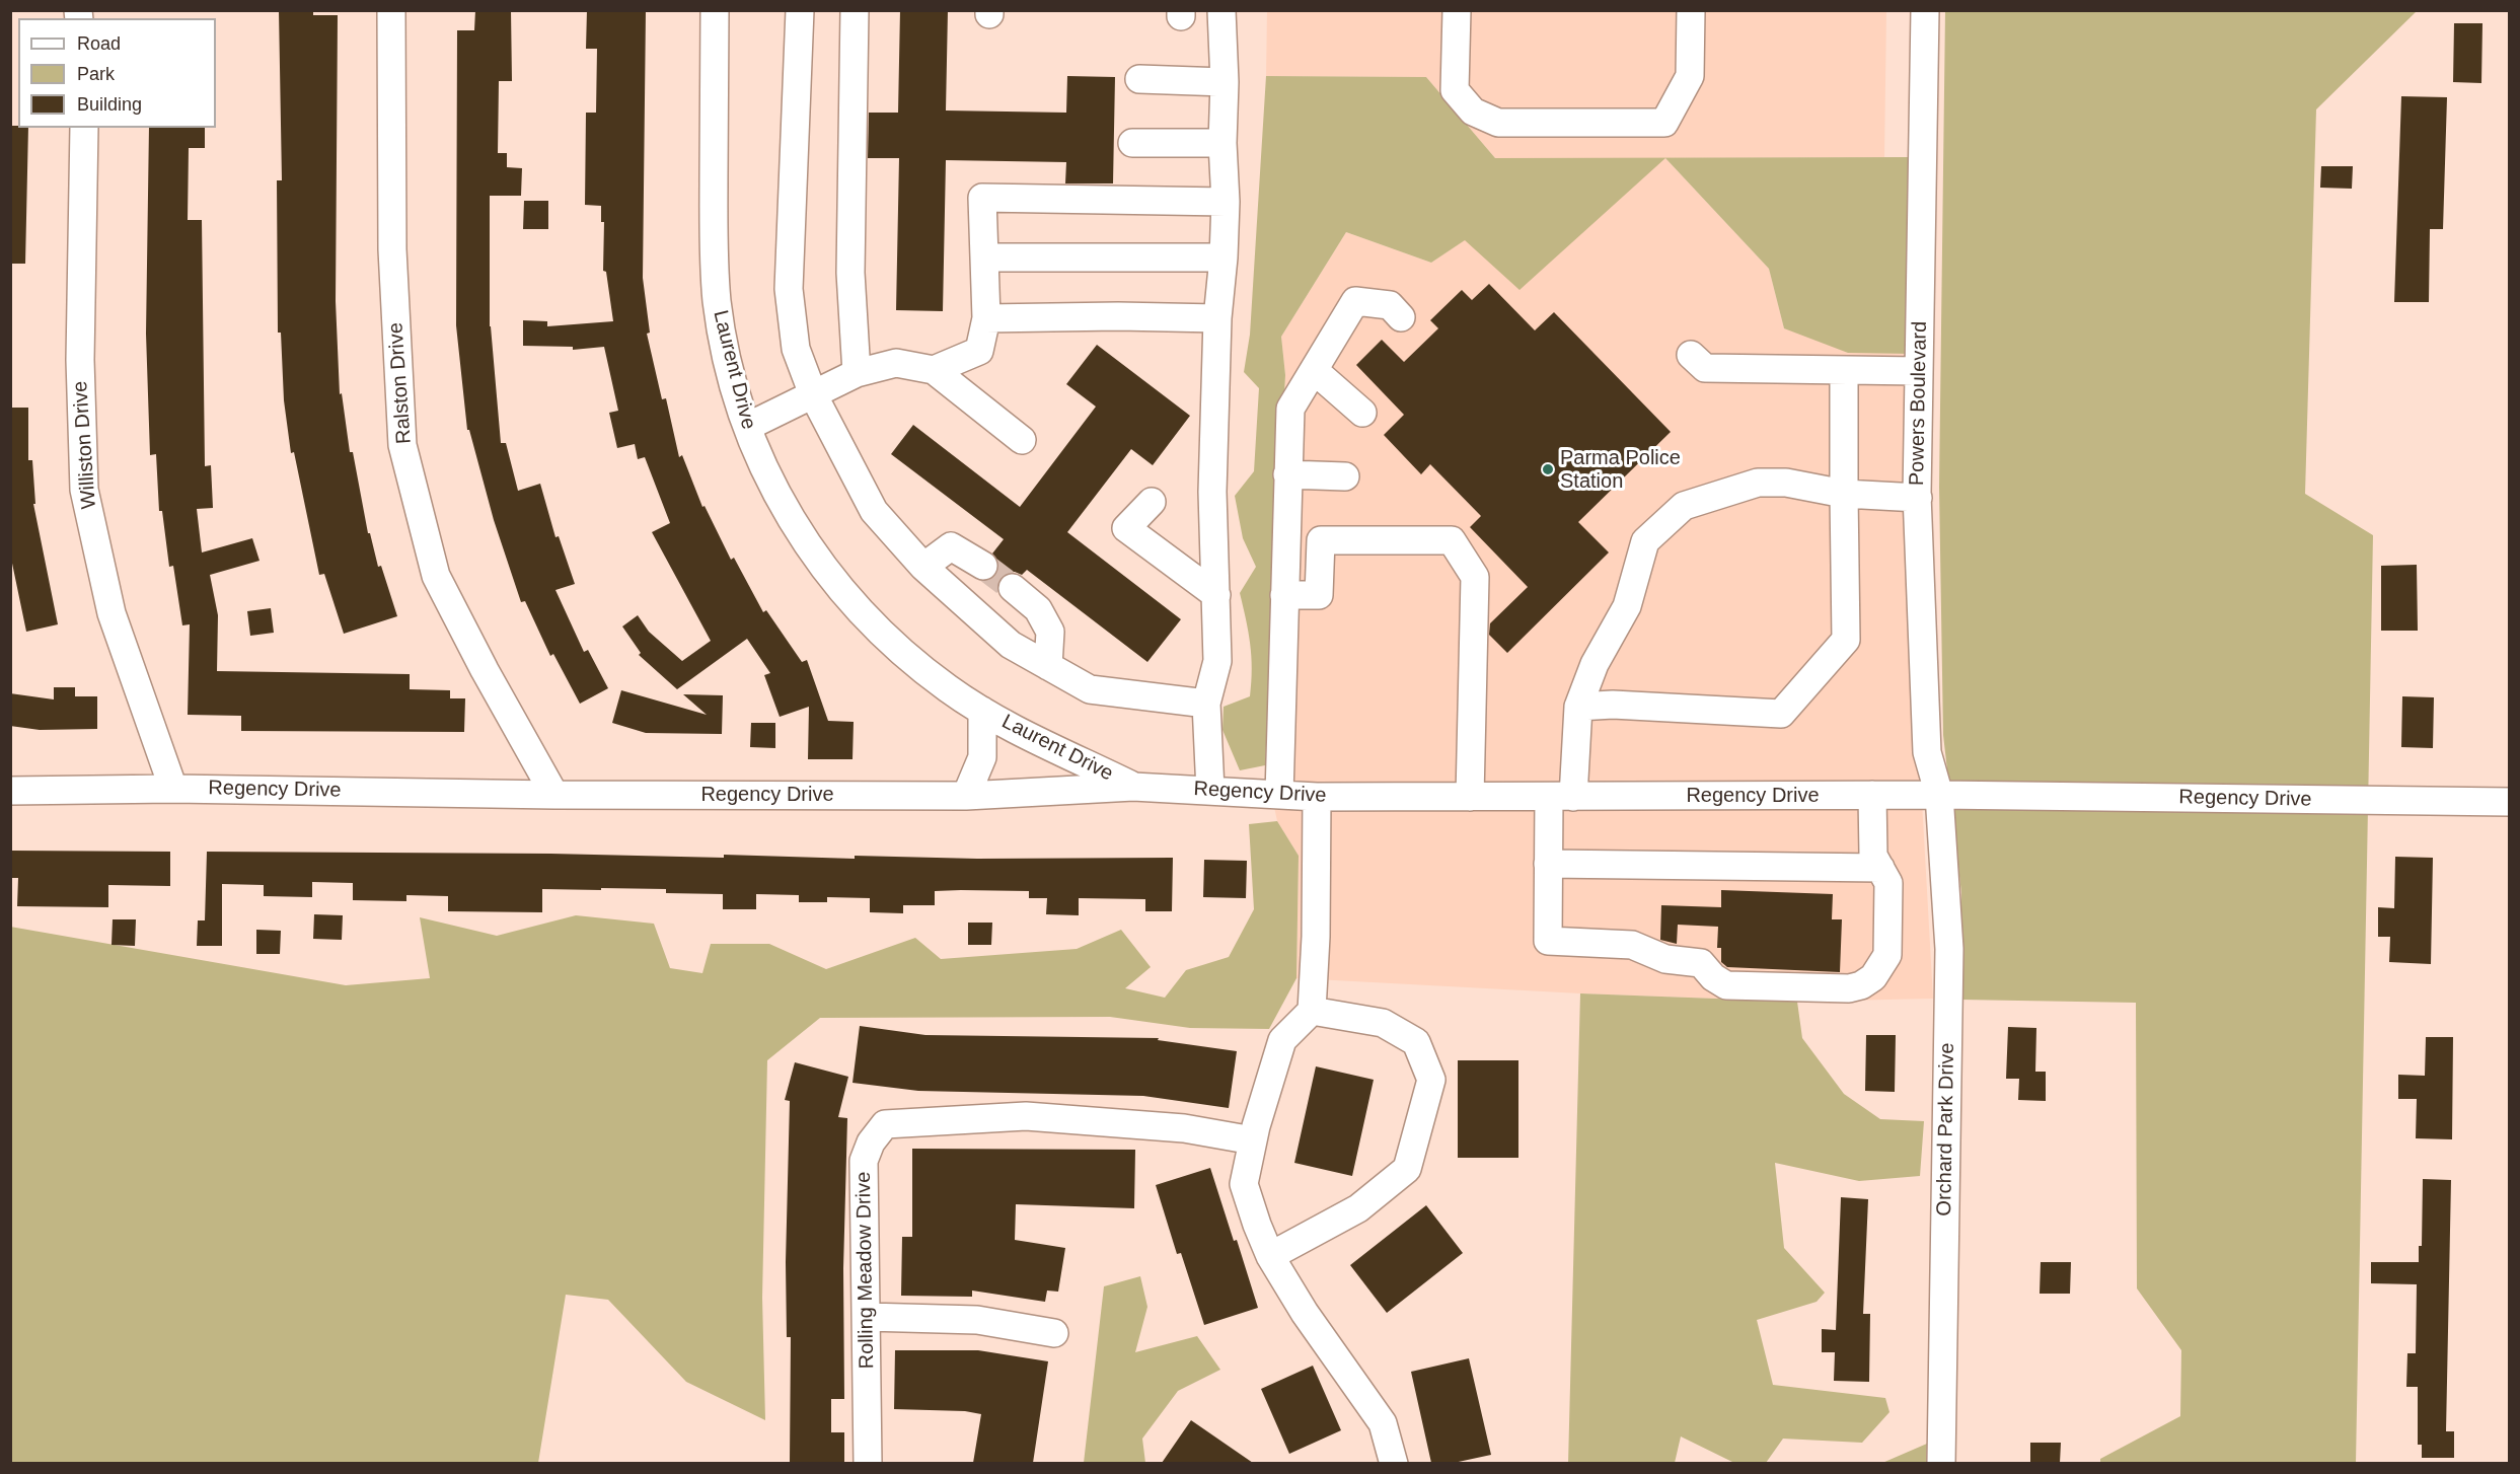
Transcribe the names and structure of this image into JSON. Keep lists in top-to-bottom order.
{
  "streets": {
    "street": [
      "Laurent Drive",
      "Ralston Drive",
      "Powers Boulevard",
      "Williston Drive",
      "Regency Drive",
      "Orchard Park Drive",
      "Rolling Meadow Drive"
    ]
  },
  "crossings": [
    ["Laurent Drive", "Regency Drive"],
    ["Ralston Drive", "Regency Drive"],
    ["Powers Boulevard", "Regency Drive"],
    ["Powers Boulevard", "Orchard Park Drive"],
    ["Williston Drive", "Regency Drive"],
    ["Regency Drive", "Orchard Park Drive"]
  ],
  "places": ["Parma Police Station"],
  "legend": ["Road", "Park", "Building"]
}
